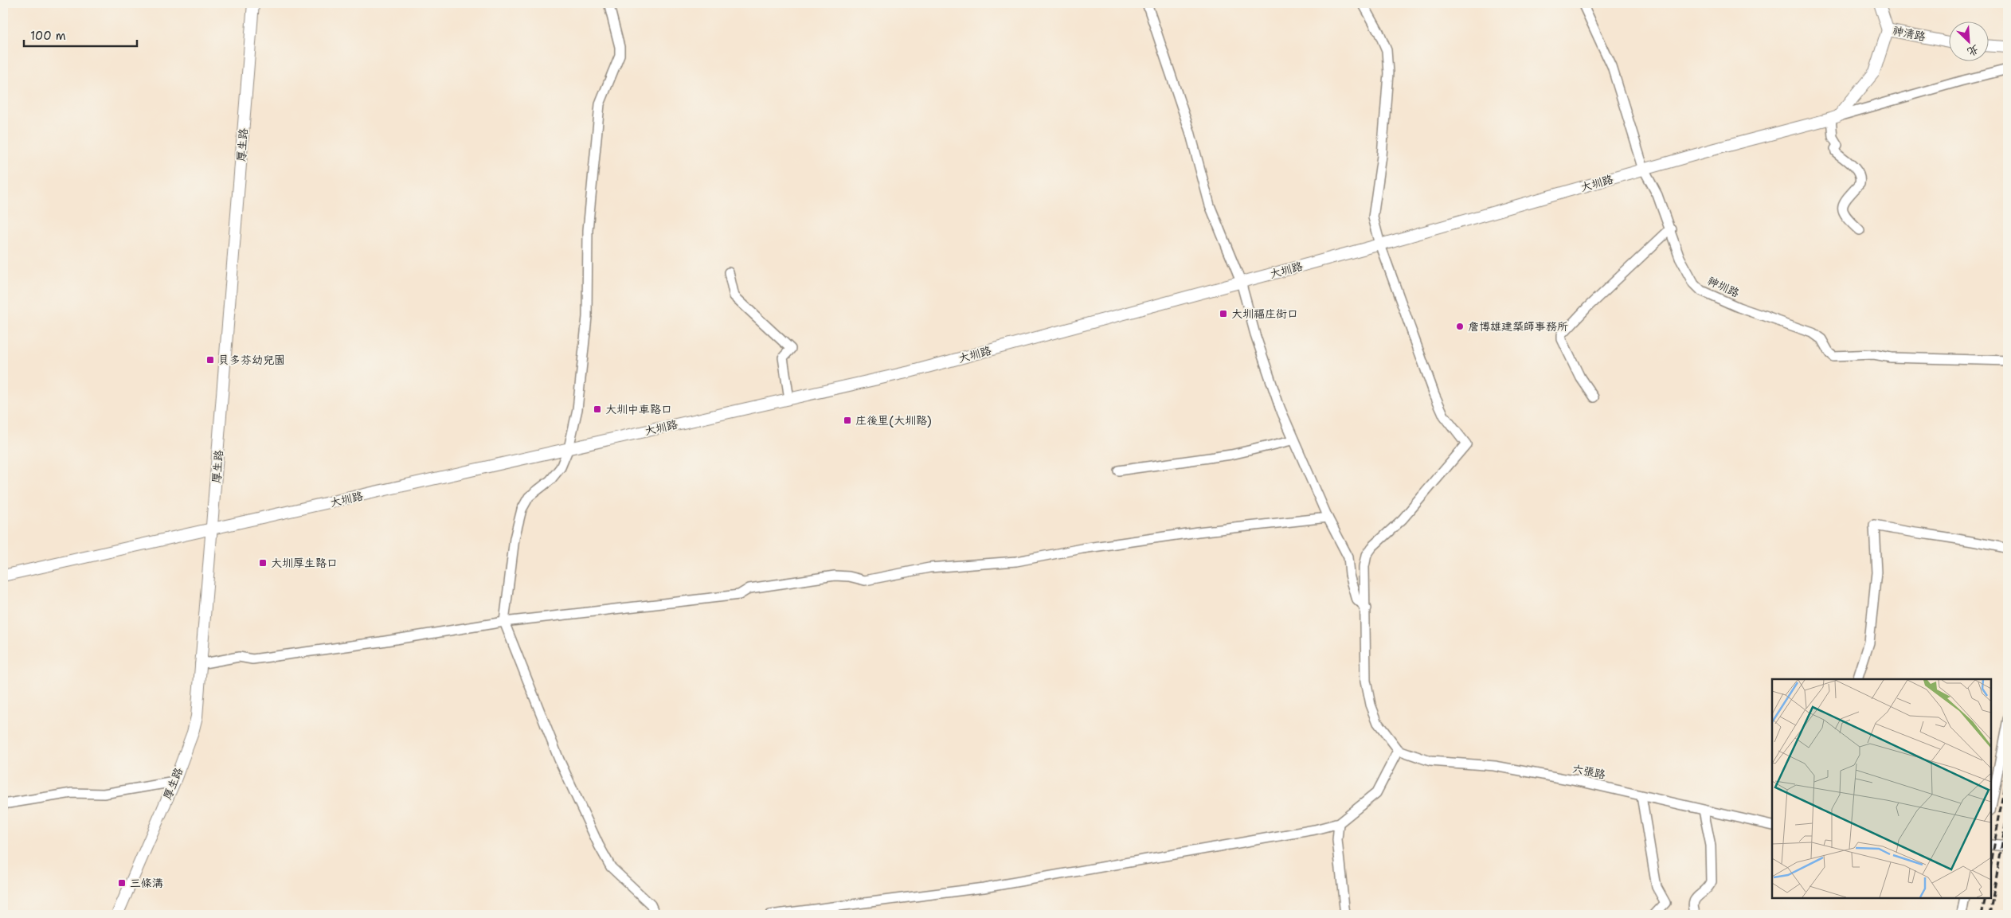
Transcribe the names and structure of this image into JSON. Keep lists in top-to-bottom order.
{
  "streets": {
    "street": [
      "神清路",
      "厚生路",
      "大圳路",
      "神圳路",
      "六張路"
    ]
  },
  "crossings": [
    ["厚生路", "大圳路"],
    ["大圳路", "神圳路"]
  ],
  "places": {
    "transit": [
      "大圳福庄街口",
      "貝多芬幼兒園",
      "大圳中車路口",
      "庄後里(大圳路)",
      "大圳厚生路口",
      "三條溝"
    ],
    "other": ["詹博雄建築師事務所"]
  },
  "scale_bar": "100 m",
  "north": "bottom right"
}
